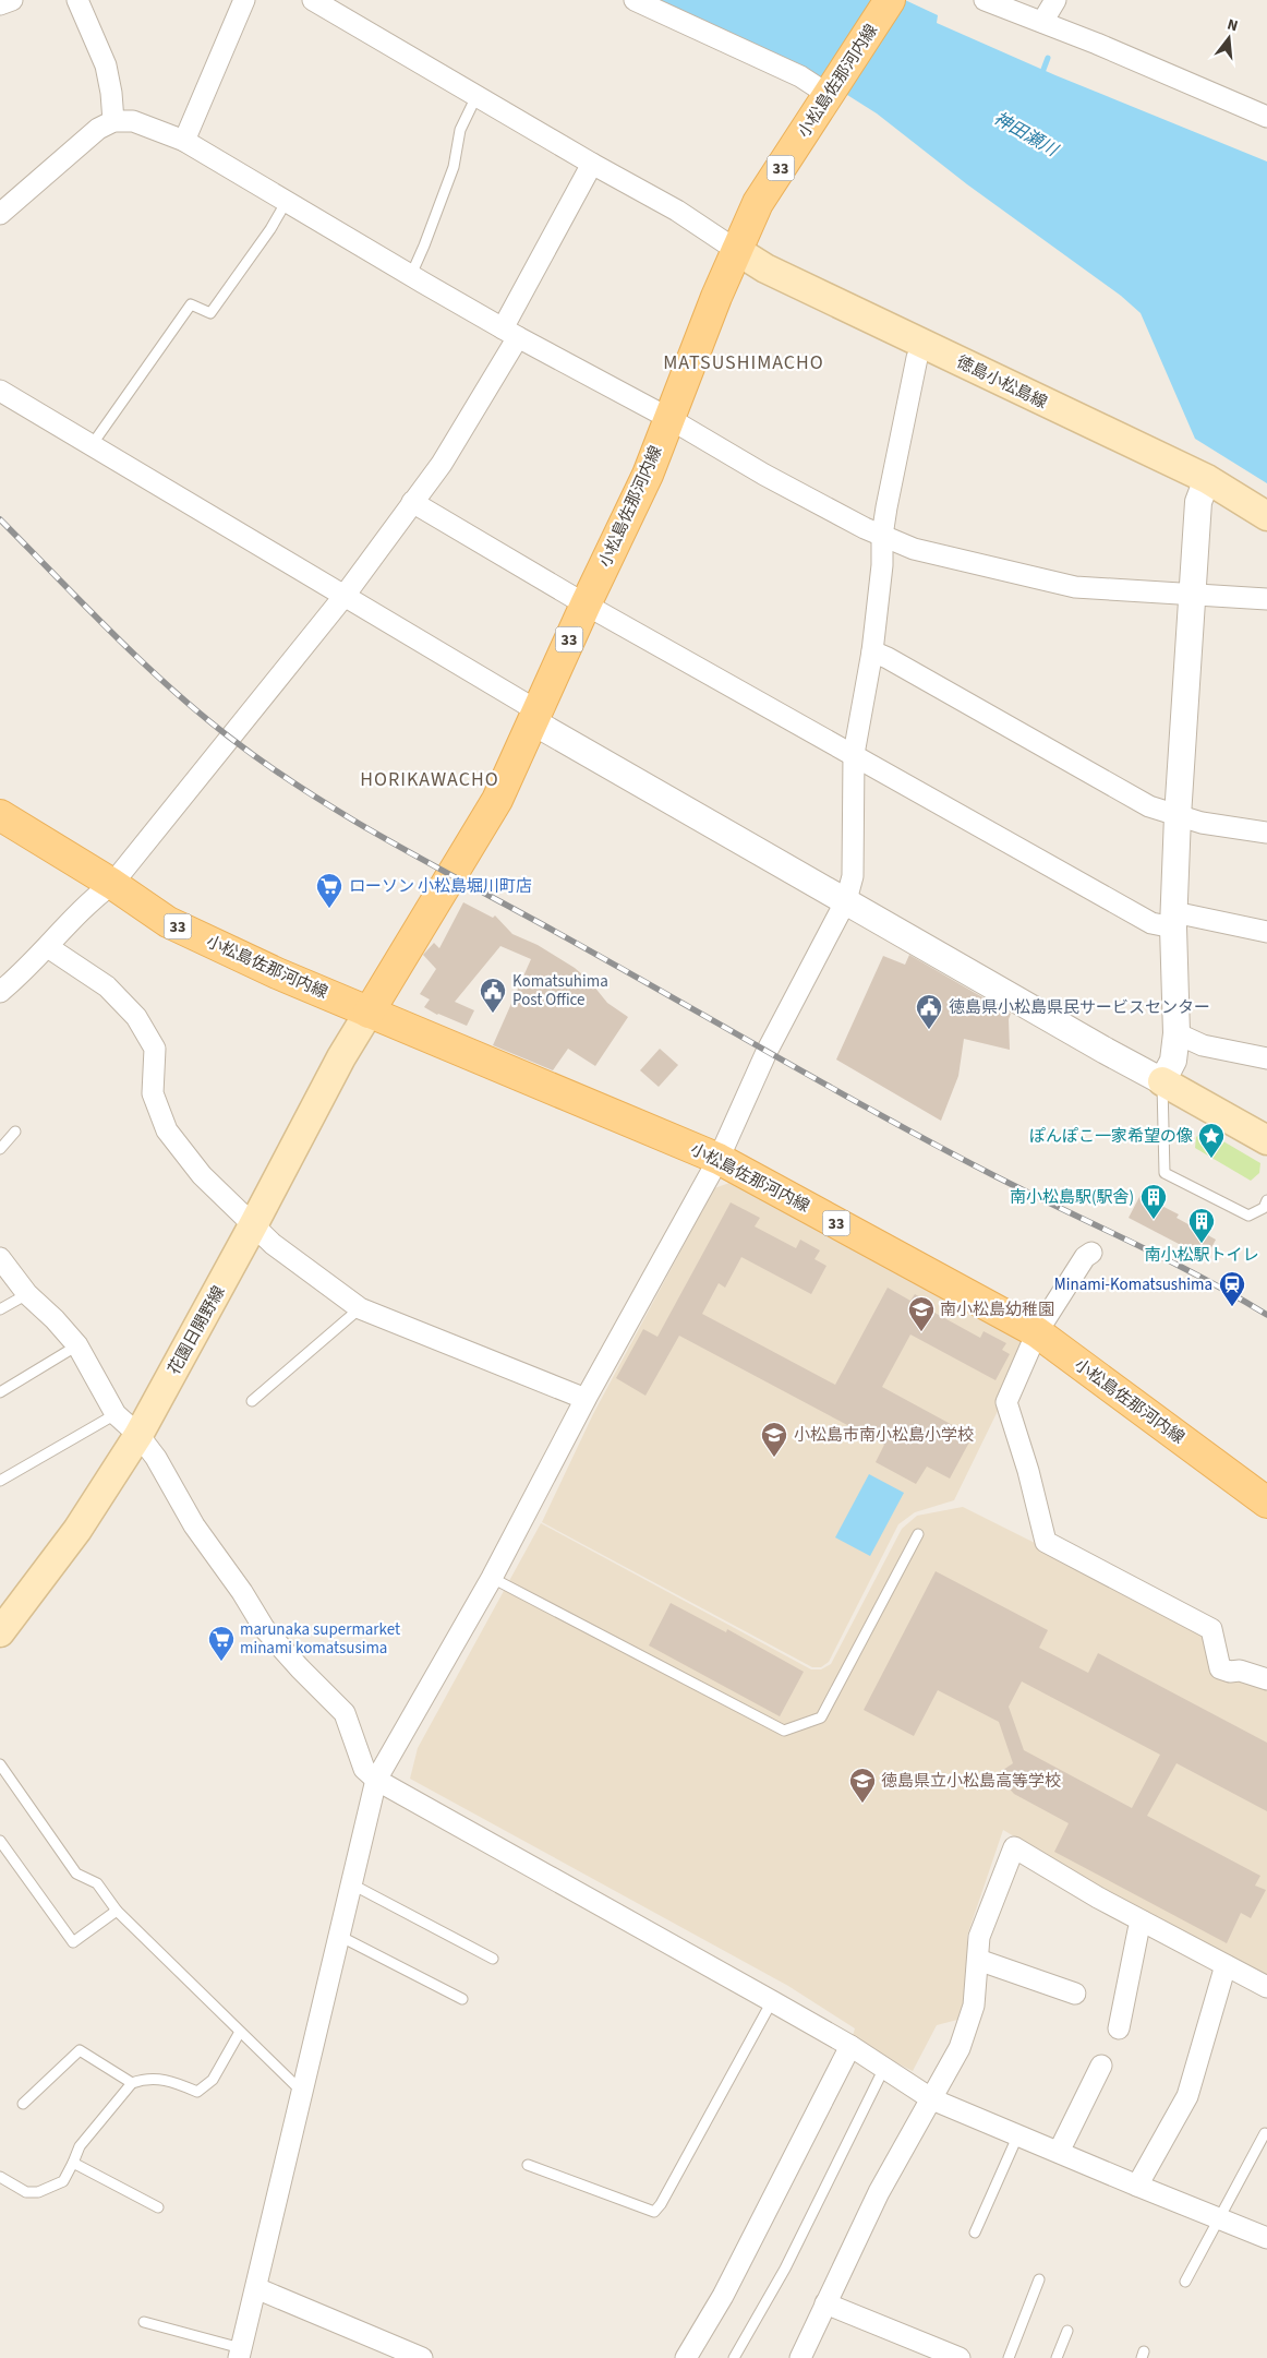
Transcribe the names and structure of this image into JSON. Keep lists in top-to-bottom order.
{
  "streets": {
    "main road": [
      "小松島佐那河内線",
      "33",
      "徳島小松島線",
      "花園日開野線"
    ]
  },
  "crossings": [
    ["小松島佐那河内線", "徳島小松島線"],
    ["小松島佐那河内線", "花園日開野線"]
  ],
  "districts": ["MATSUSHIMACHO", "HORIKAWACHO"],
  "water": ["神田瀬川"],
  "places": {
    "supermarket": ["ローソン 小松島堀川町店", "marunaka supermarket minami komatsusima"],
    "public building": ["Komatsuhima Post Office", "徳島県小松島県民サービスセンター"],
    "place": ["ぽんぽこ一家希望の像"],
    "building": ["南小松島駅(駅舎)", "南小松駅トイレ"],
    "station": ["Minami-Komatsushima"],
    "school or university": ["南小松島幼稚園", "小松島市南小松島小学校", "徳島県立小松島高等学校"]
  },
  "north": "top"
}
